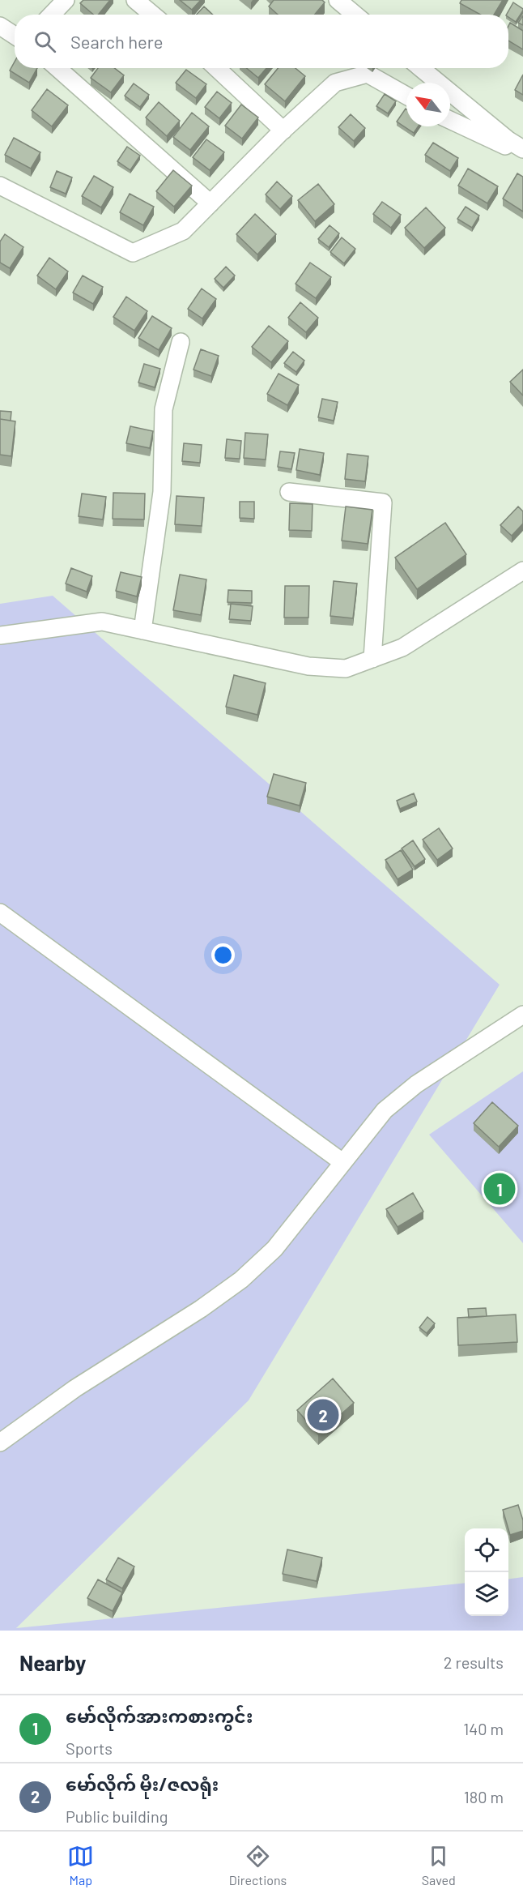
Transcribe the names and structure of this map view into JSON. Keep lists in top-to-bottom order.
{
  "north": "top left",
  "page": {
    "search": "Search here",
    "pins": ["1", "2"],
    "heading": ["Nearby", "2 results"],
    "list": [
      {
        "mark": "1",
        "name": "မော်လိုက်အားကစားကွင်း",
        "note": "Sports",
        "value": "140 m"
      },
      {
        "mark": "2",
        "name": "မော်လိုက် မိုး/ဇလရုံး",
        "note": "Public building",
        "value": "180 m"
      }
    ],
    "nav": ["Map", "Directions", "Saved"]
  }
}
